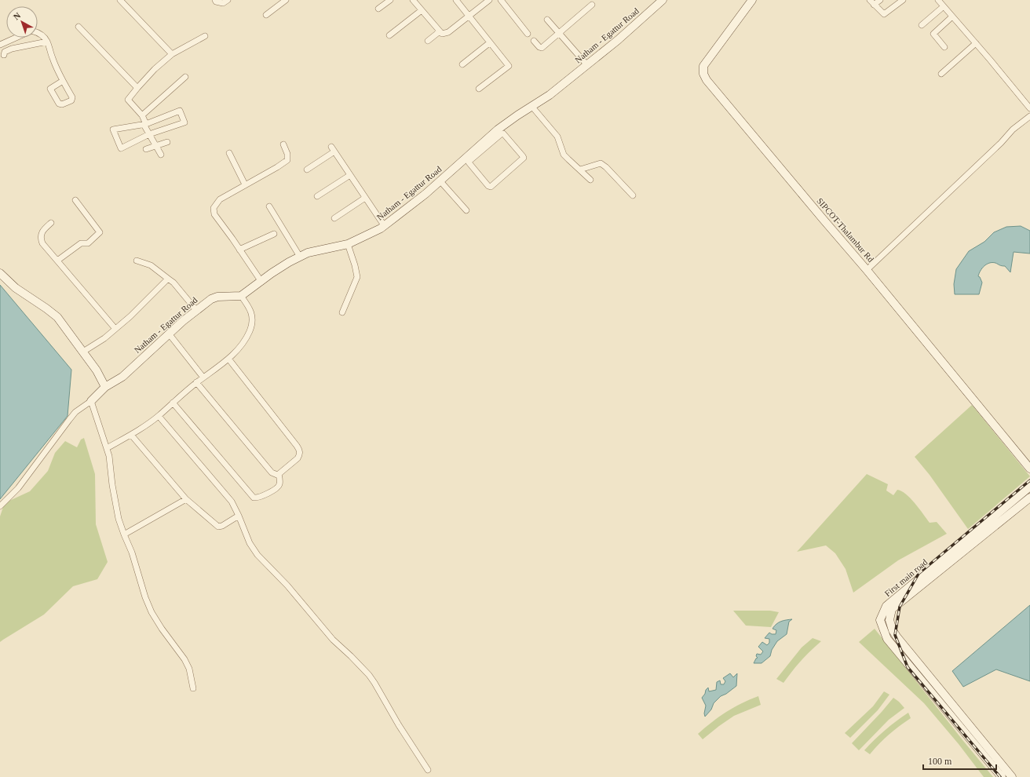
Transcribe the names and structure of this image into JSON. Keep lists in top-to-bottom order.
{
  "streets": {
    "street": ["Natham - Egattur Road", "SIPCOT-Thalambur Rd", "First main road"]
  },
  "scale_bar": "100 m",
  "north": "top left"
}
